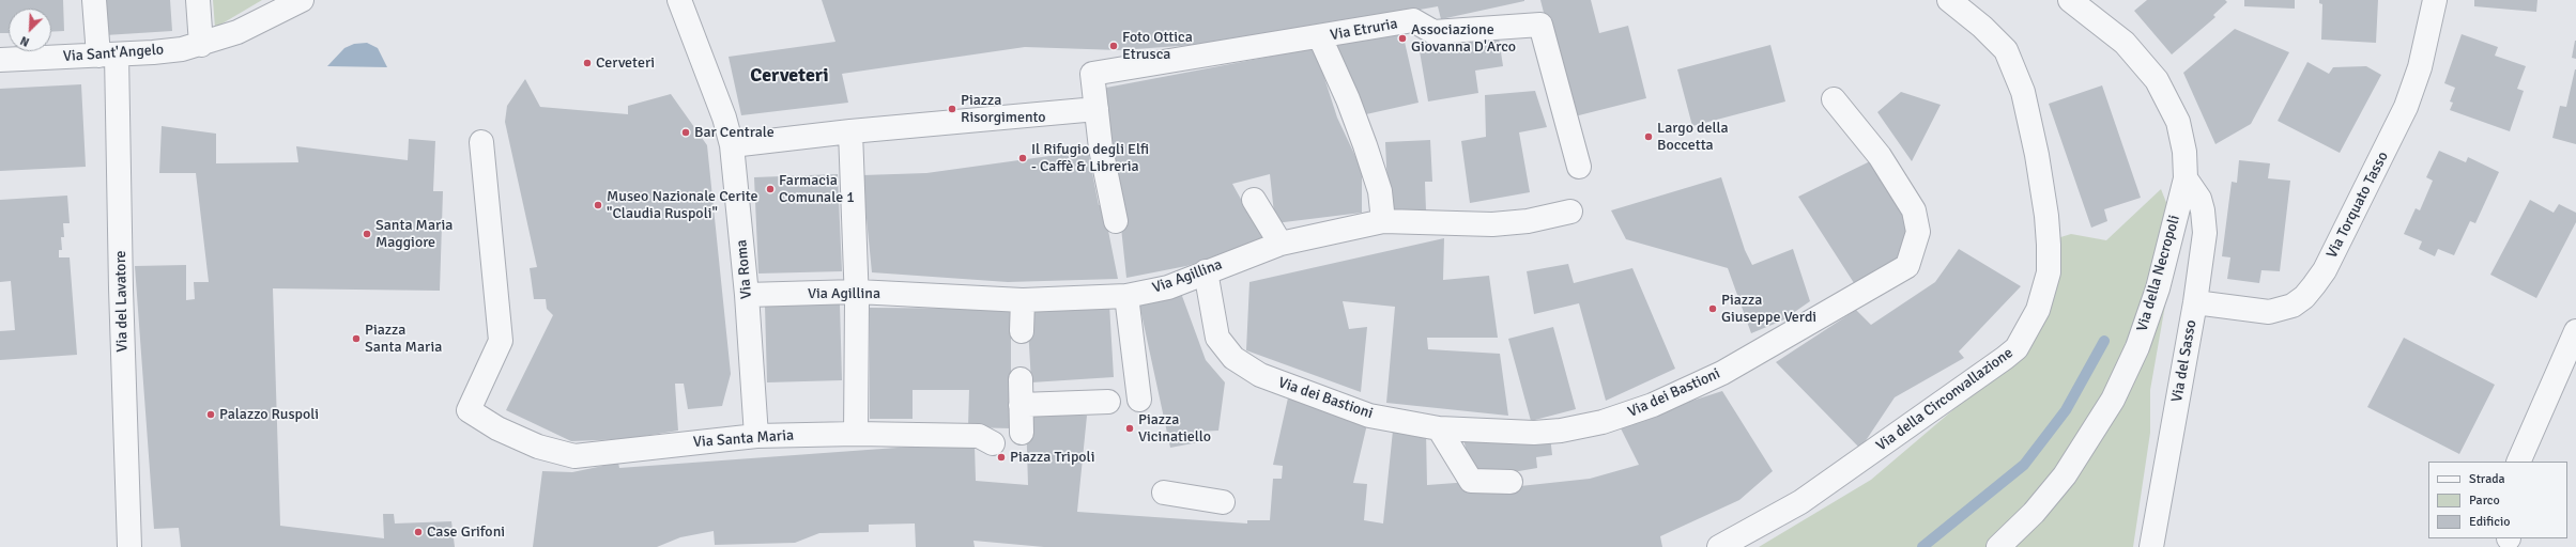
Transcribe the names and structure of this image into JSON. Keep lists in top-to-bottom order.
{
  "streets": {
    "street": [
      "Via Etruria",
      "Via Sant'Angelo",
      "Via Torquato Tasso",
      "Via Roma",
      "Via della Necropoli",
      "Via Agillina",
      "Via del Lavatore",
      "Via del Sasso",
      "Via dei Bastioni",
      "Via della Circonvallazione",
      "Via Santa Maria"
    ]
  },
  "crossings": [
    ["Via Sant'Angelo", "Via del Lavatore"],
    ["Via Torquato Tasso", "Via del Sasso"],
    ["Via Roma", "Via Agillina"],
    ["Via Roma", "Via Santa Maria"],
    ["Via della Necropoli", "Via del Sasso"],
    ["Via Agillina", "Via dei Bastioni"]
  ],
  "districts": ["Cerveteri"],
  "places": [
    "Associazione Giovanna D'Arco",
    "Foto Ottica Etrusca",
    "Cerveteri",
    "Piazza Risorgimento",
    "Bar Centrale",
    "Largo della Boccetta",
    "Il Rifugio degli Elfi - Caffè & Libreria",
    "Farmacia Comunale 1",
    "Museo Nazionale Cerite \"Claudia Ruspoli\"",
    "Santa Maria Maggiore",
    "Piazza Giuseppe Verdi",
    "Piazza Santa Maria",
    "Palazzo Ruspoli",
    "Piazza Vicinatiello",
    "Piazza Tripoli",
    "Case Grifoni"
  ],
  "legend": ["Strada", "Parco", "Edificio"],
  "north": "bottom left"
}
